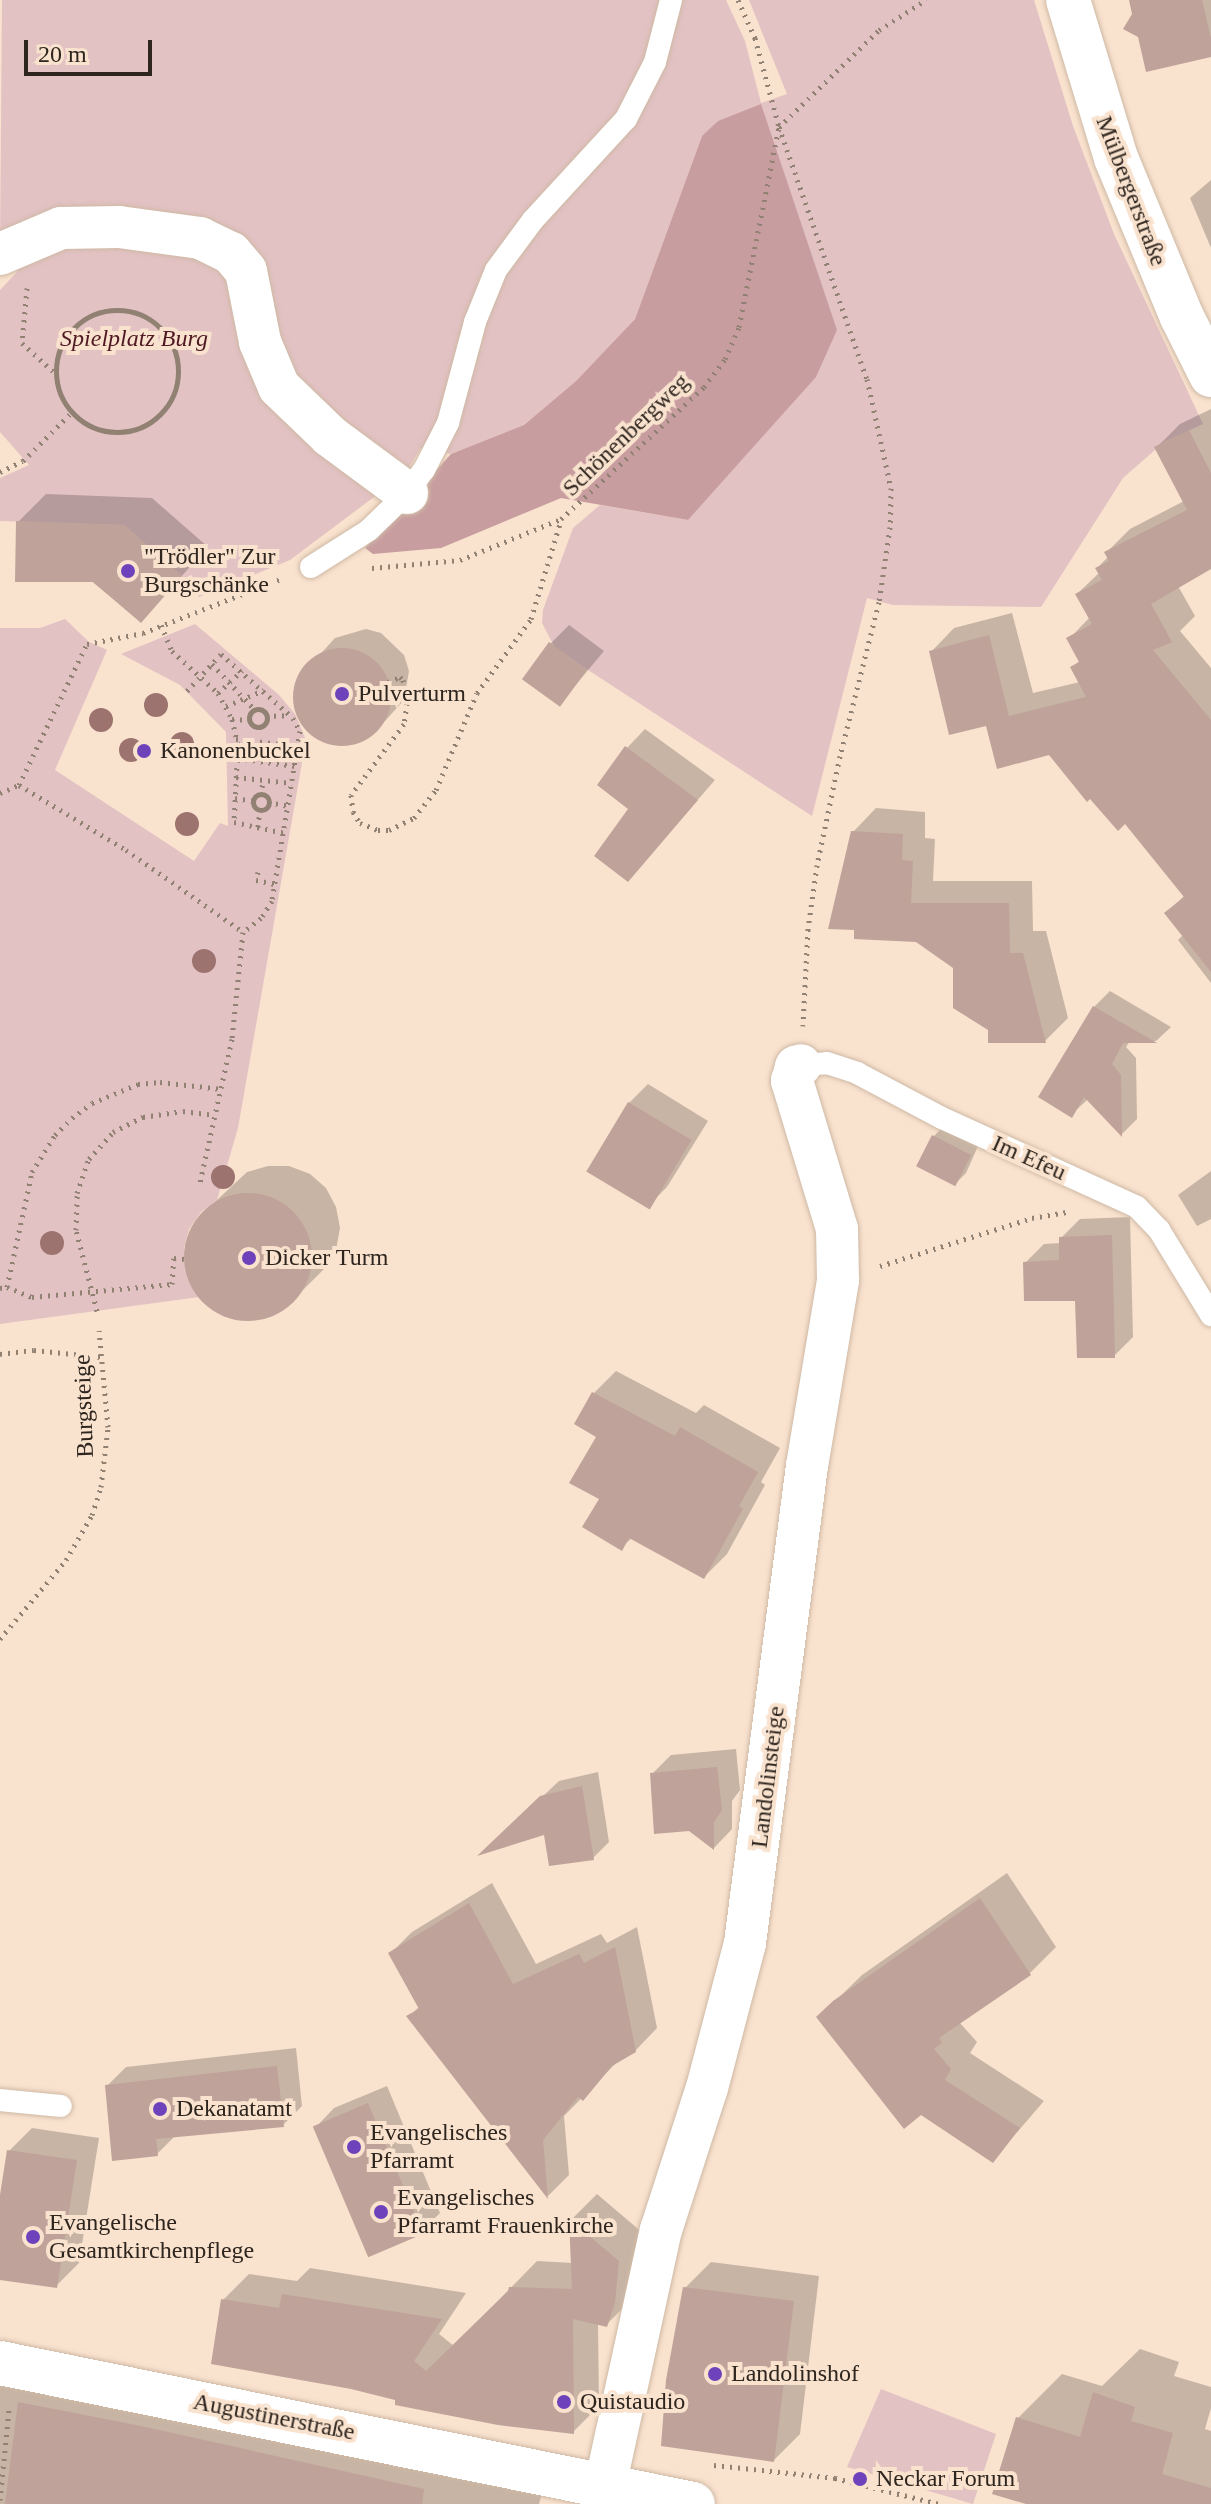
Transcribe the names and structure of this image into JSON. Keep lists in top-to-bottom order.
{
  "streets": {
    "main road": ["Mülbergerstraße", "Augustinerstraße"],
    "street": ["Landolinsteige"],
    "lane": ["Im Efeu"],
    "path": ["Schönenbergweg", "Burgsteige"]
  },
  "crossings": [
    ["Im Efeu", "Landolinsteige"],
    ["Landolinsteige", "Augustinerstraße"]
  ],
  "parks": ["Spielplatz Burg"],
  "places": [
    "\"Trödler\" Zur Burgschänke",
    "Pulverturm",
    "Kanonenbuckel",
    "Dicker Turm",
    "Dekanatamt",
    "Evangelisches Pfarramt",
    "Evangelisches Pfarramt Frauenkirche",
    "Evangelische Gesamtkirchenpflege",
    "Landolinshof",
    "Quistaudio",
    "Neckar Forum"
  ],
  "scale_bar": "20 m"
}
